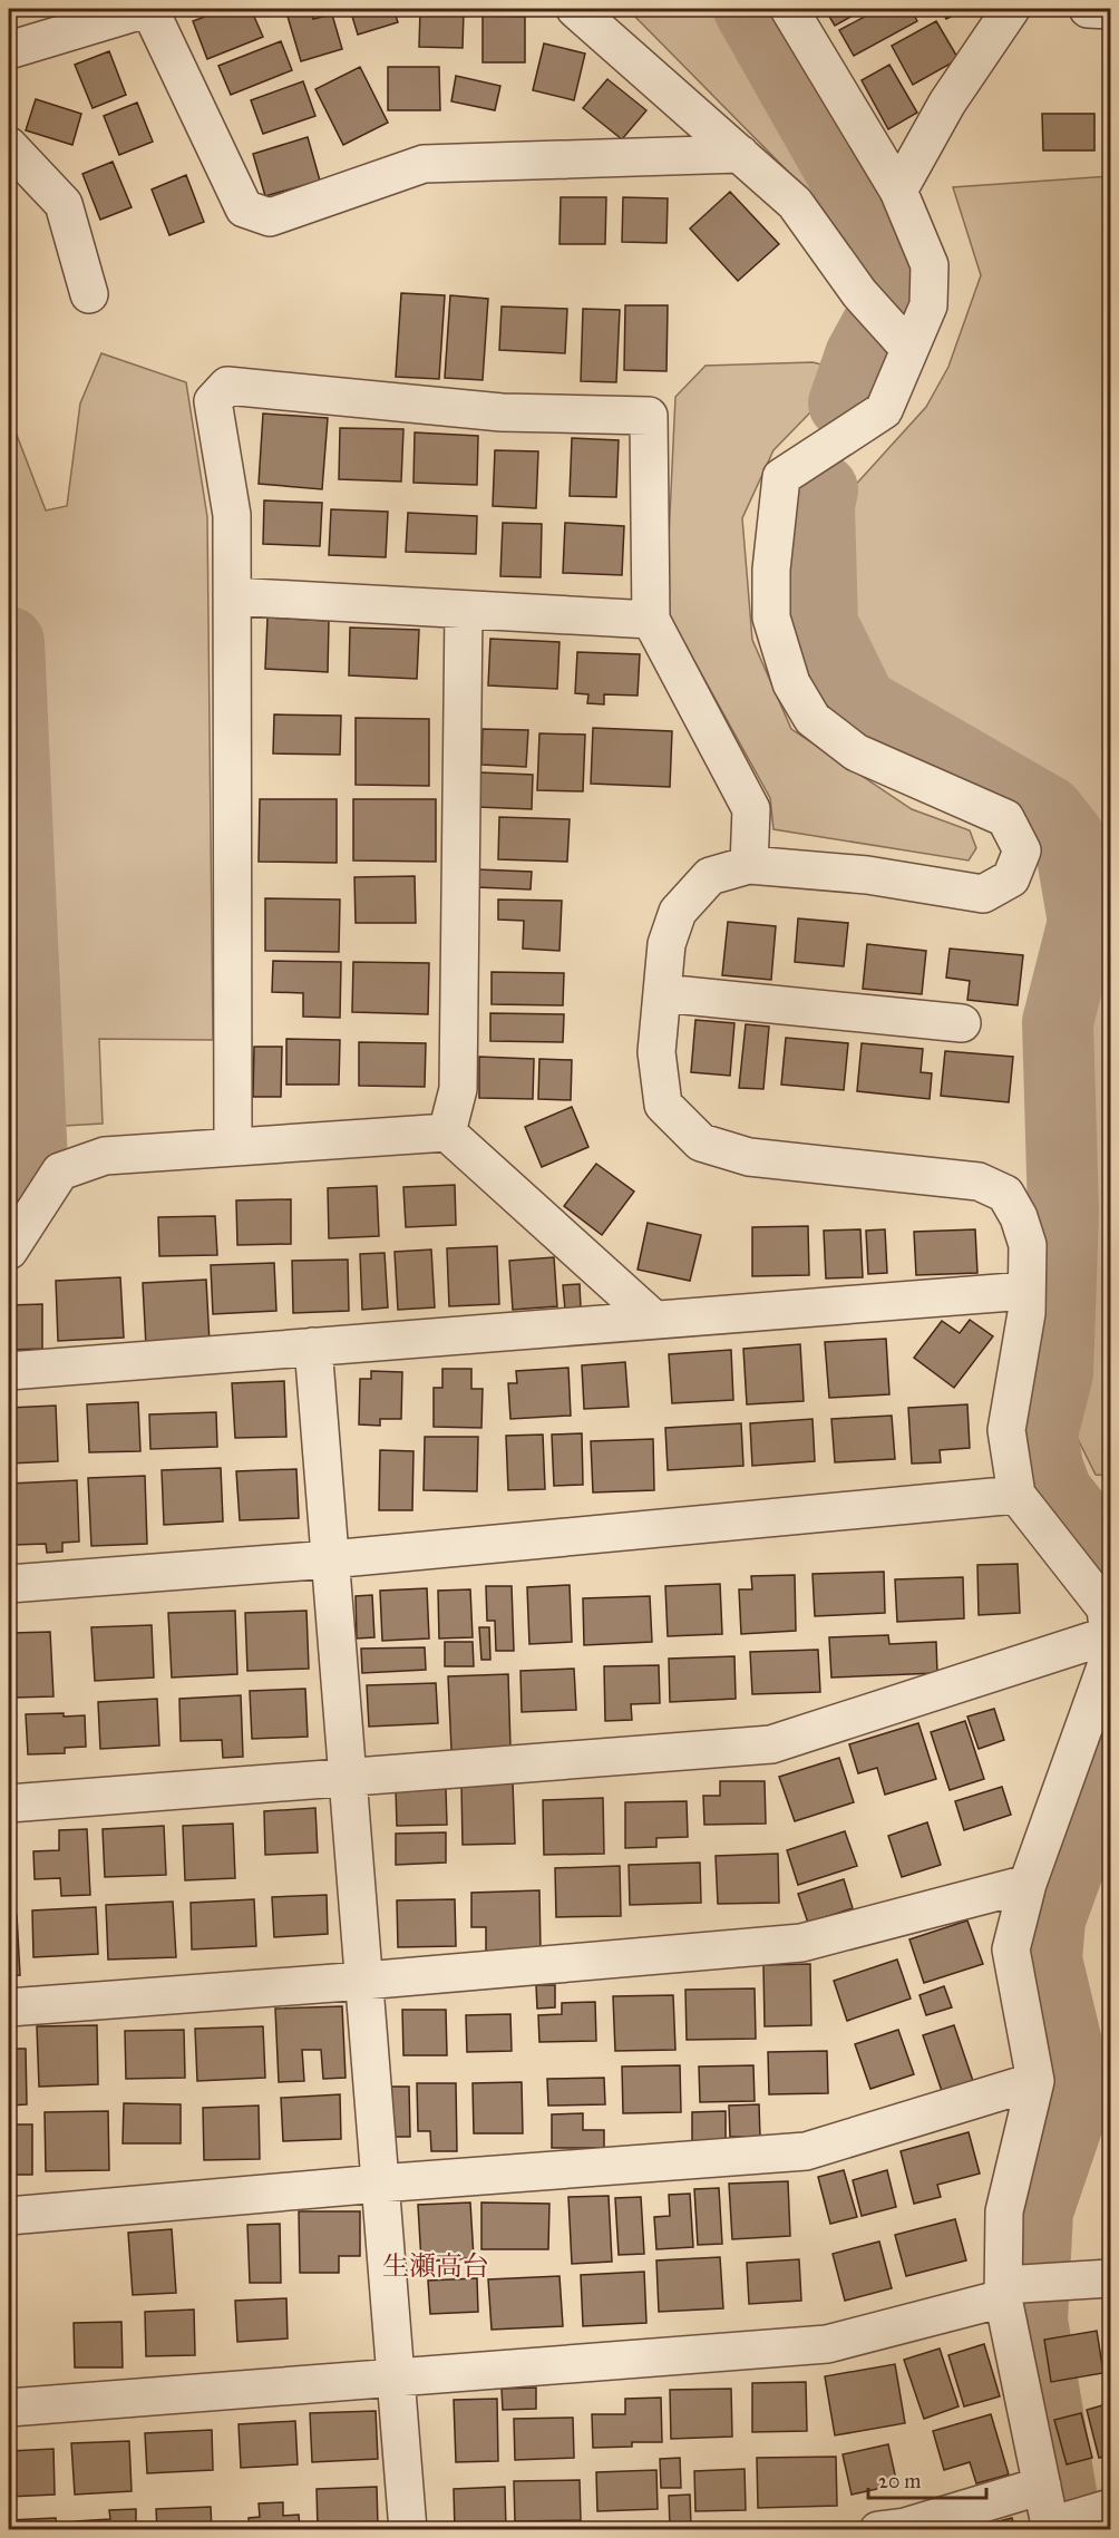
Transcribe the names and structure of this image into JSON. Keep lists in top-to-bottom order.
{
  "districts": ["生瀬高台"],
  "scale_bar": "20 m"
}
